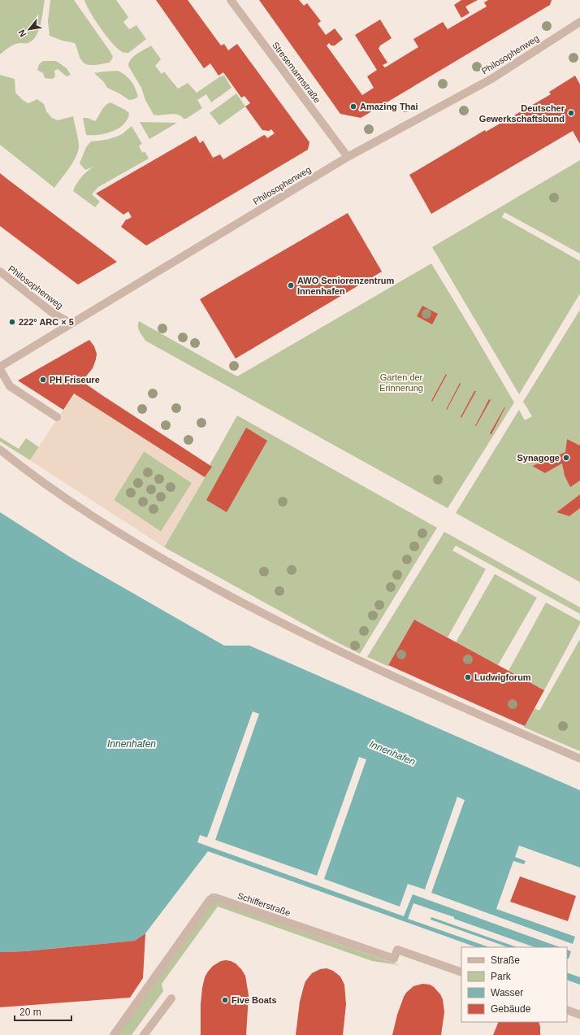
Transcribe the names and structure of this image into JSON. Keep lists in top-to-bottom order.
{
  "streets": {
    "street": ["Philosophenweg", "Stresemannstraße", "Schifferstraße"]
  },
  "crossings": [
    ["Philosophenweg", "Stresemannstraße"]
  ],
  "water": ["Innenhafen"],
  "parks": ["Garten der Erinnerung"],
  "places": [
    "Amazing Thai",
    "Deutscher Gewerkschaftsbund",
    "AWO Seniorenzentrum Innenhafen",
    "222° ARC × 5",
    "PH Friseure",
    "Synagoge",
    "Ludwigforum",
    "Five Boats"
  ],
  "legend": [
    "Straße",
    "Park",
    "Wasser",
    "Gebäude"
  ],
  "scale_bar": "20 m",
  "north": "bottom left"
}
